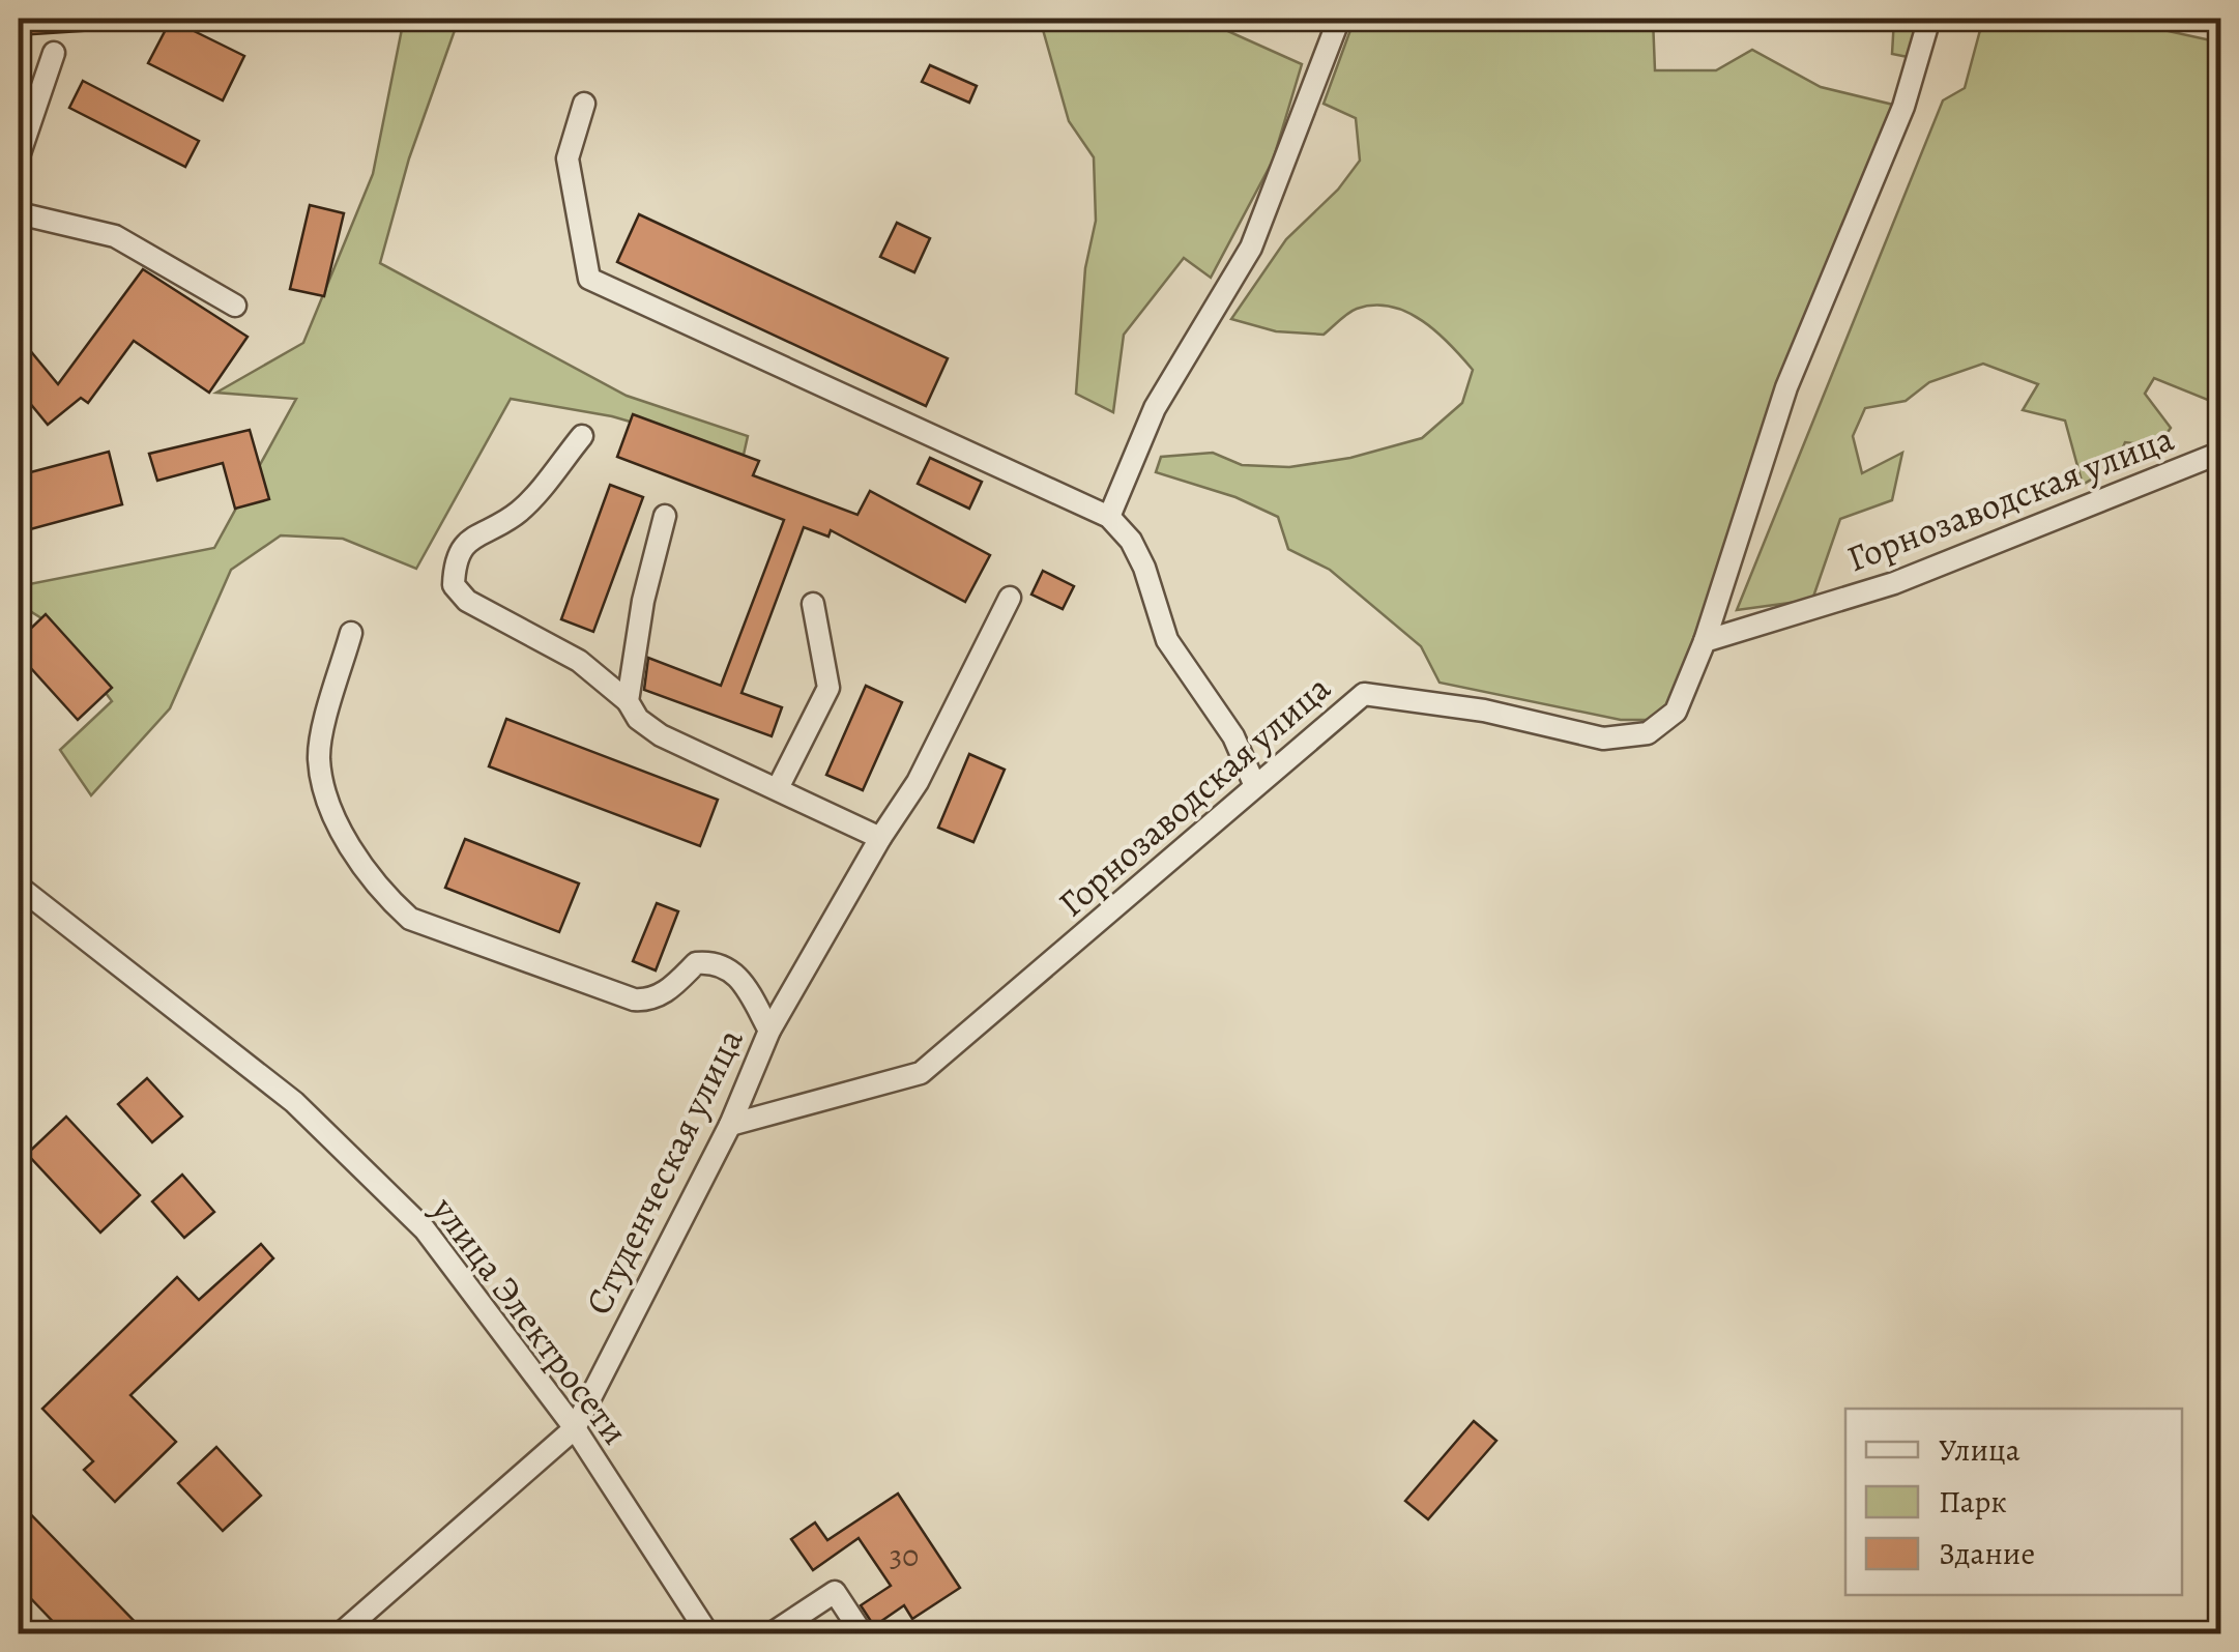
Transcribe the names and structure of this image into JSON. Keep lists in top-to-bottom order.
{
  "streets": {
    "street": ["Горнозаводская улица", "Студенческая улица", "улица Электросети"]
  },
  "crossings": [
    ["Горнозаводская улица", "Студенческая улица"],
    ["Студенческая улица", "улица Электросети"]
  ],
  "house_numbers": ["30"],
  "legend": ["Улица", "Парк", "Здание"]
}
